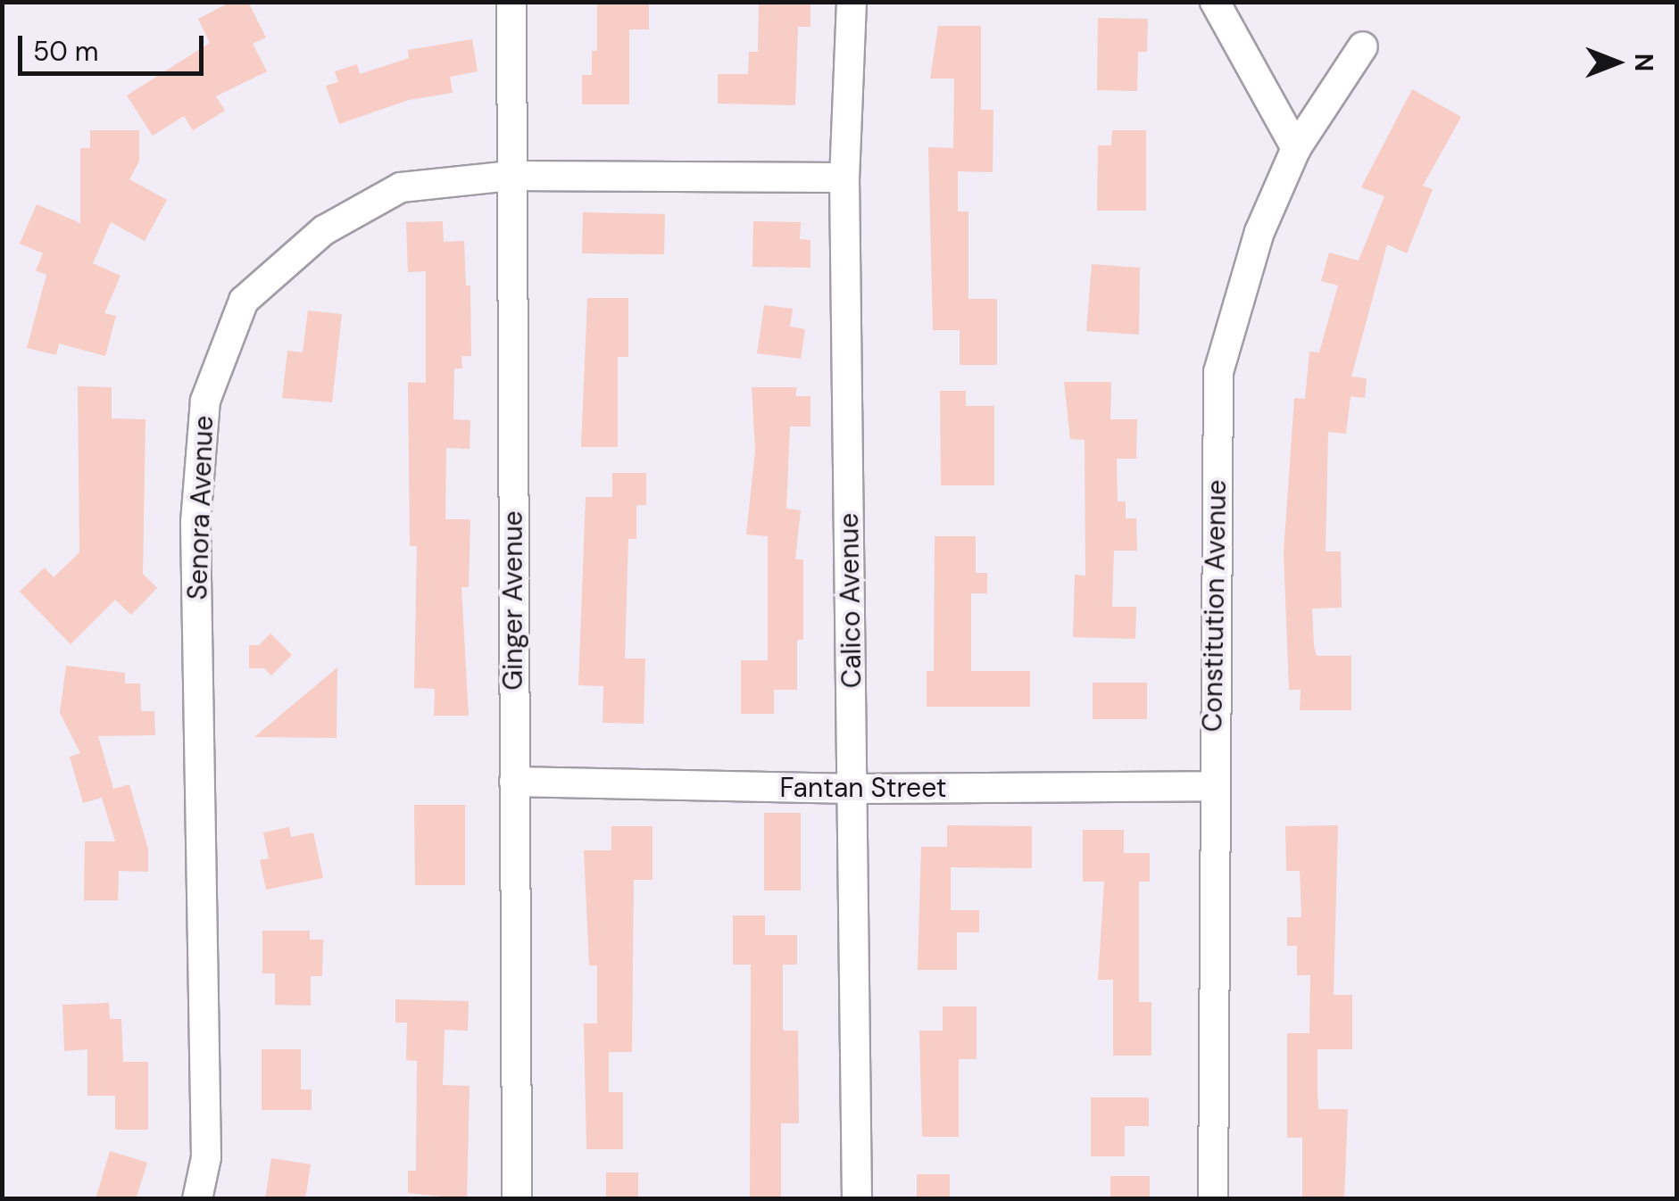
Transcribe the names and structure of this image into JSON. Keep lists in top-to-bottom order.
{
  "streets": {
    "street": [
      "Senora Avenue",
      "Ginger Avenue",
      "Calico Avenue",
      "Constitution Avenue",
      "Fantan Street"
    ]
  },
  "crossings": [
    ["Senora Avenue", "Ginger Avenue"],
    ["Senora Avenue", "Calico Avenue"],
    ["Ginger Avenue", "Fantan Street"],
    ["Calico Avenue", "Fantan Street"],
    ["Constitution Avenue", "Fantan Street"]
  ],
  "scale_bar": "50 m",
  "north": "right"
}
